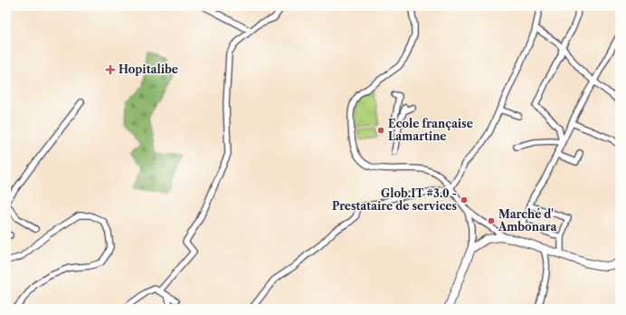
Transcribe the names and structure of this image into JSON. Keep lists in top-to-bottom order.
{
  "places": {
    "health": ["Hopitalibe"],
    "other": ["Ecole française Lamartine", "Glob.IT #3.0 - Prestataire de services", "Marché d' Ambonara"]
  }
}
